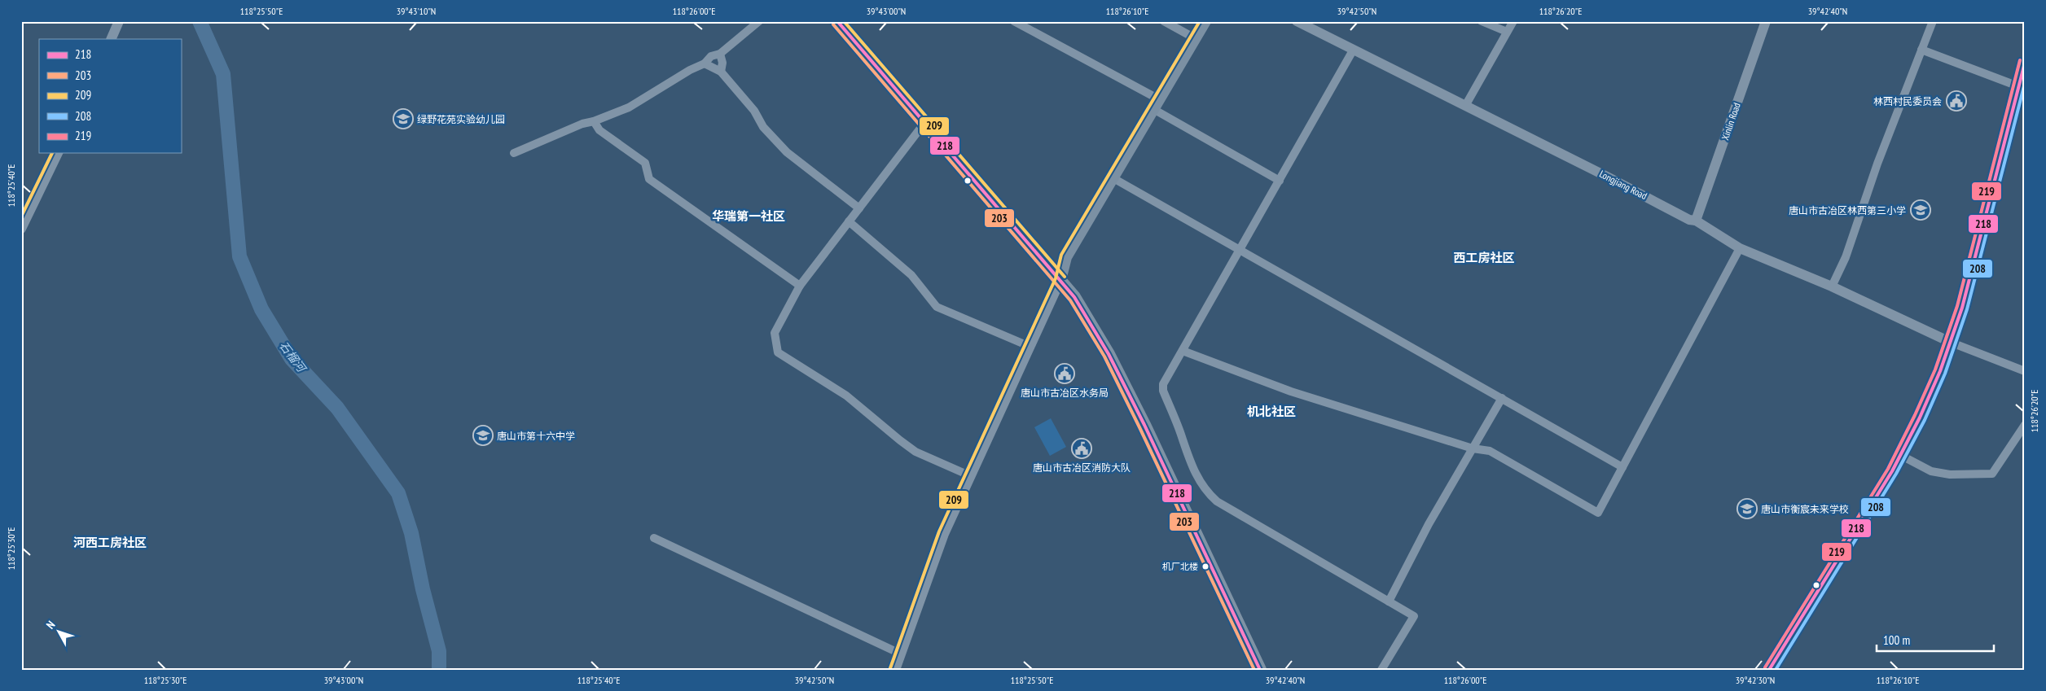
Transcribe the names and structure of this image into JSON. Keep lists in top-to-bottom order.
{
  "streets": {
    "street": ["Xinlin Road", "Longjiang Road"]
  },
  "crossings": [
    ["Xinlin Road", "Longjiang Road"]
  ],
  "districts": [
    "华瑞第一社区",
    "西工房社区",
    "机北社区",
    "河西工房社区"
  ],
  "water": ["石榴河"],
  "places": {
    "public building": ["林西村民委员会", "唐山市古冶区水务局", "唐山市古冶区消防大队"],
    "school or university": [
      "绿野花苑实验幼儿园",
      "唐山市古冶区林西第三小学",
      "唐山市第十六中学",
      "唐山市衡宸未来学校"
    ],
    "other": ["机厂北楼"]
  },
  "lines": [
    "transit line 218",
    "transit line 209",
    "transit line 203",
    "transit line 219",
    "transit line 208"
  ],
  "legend": [
    "218",
    "203",
    "209",
    "208",
    "219"
  ],
  "scale_bar": "100 m",
  "north": "top left",
  "coordinates": [
    "118°25'50\"E",
    "39°43'10\"N",
    "118°26'00\"E",
    "39°43'00\"N",
    "118°26'10\"E",
    "39°42'50\"N",
    "118°26'20\"E",
    "39°42'40\"N",
    "118°25'40\"E",
    "118°25'30\"E",
    "39°42'30\"N"
  ]
}
